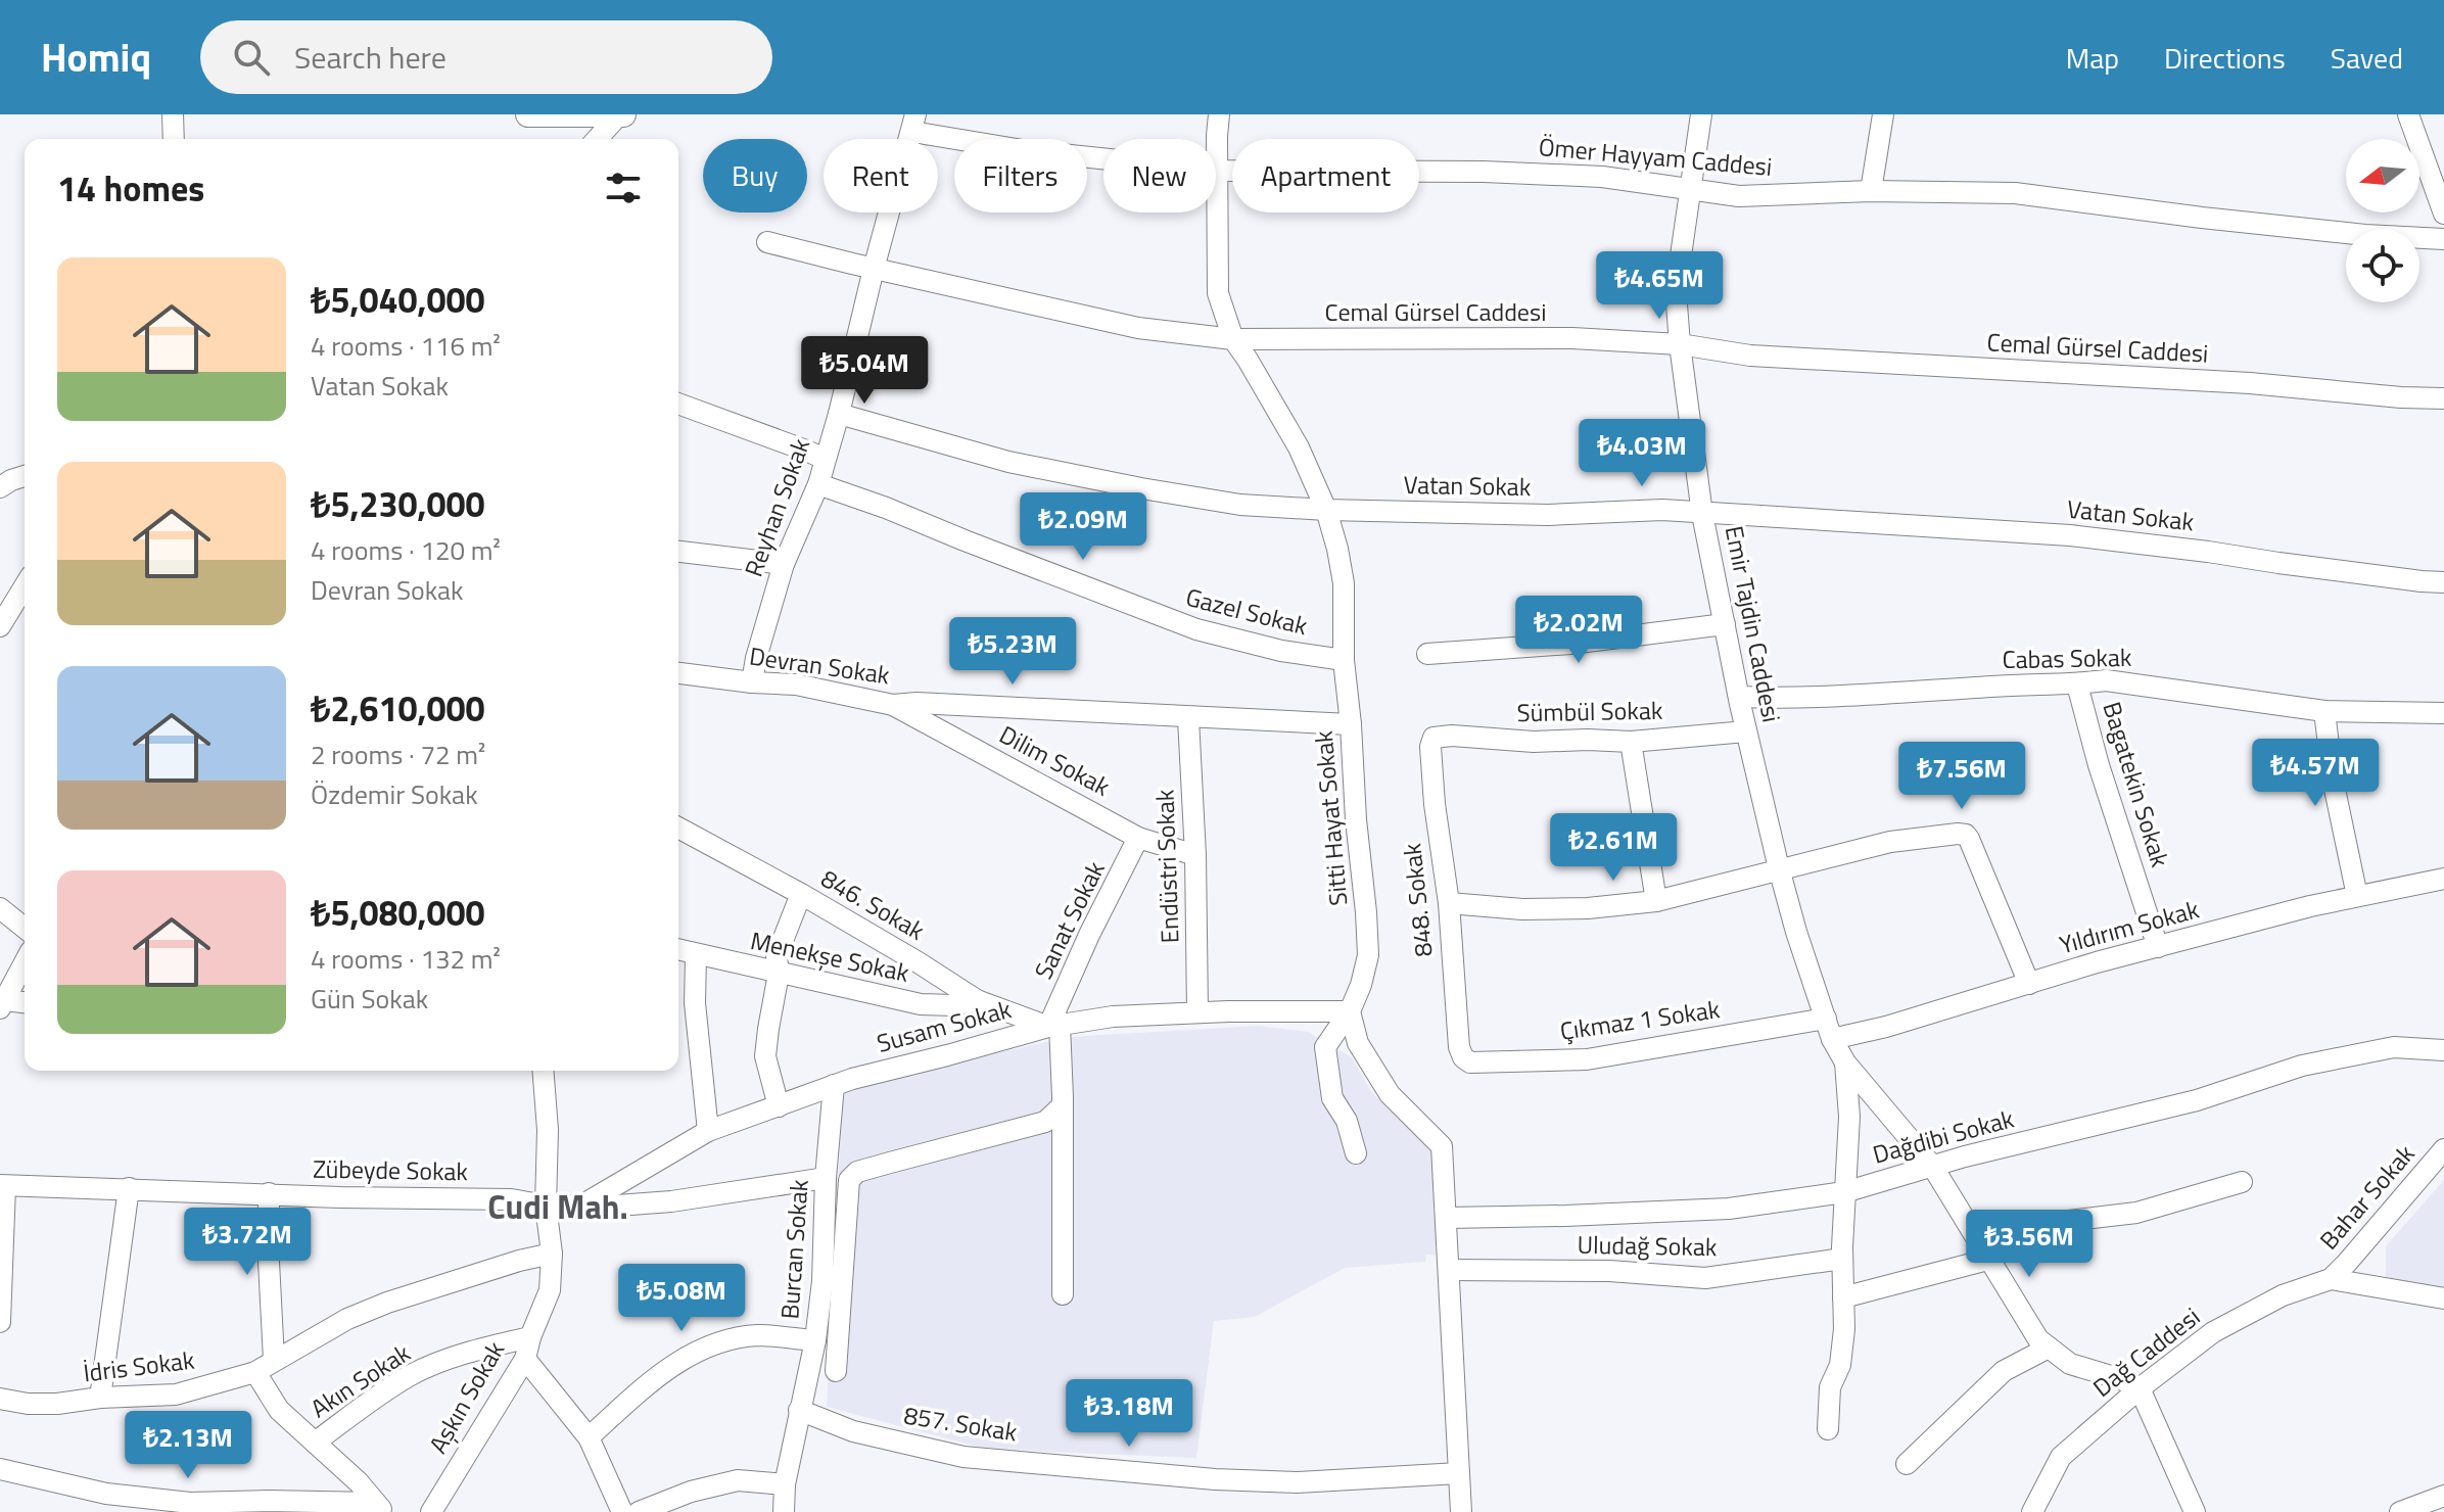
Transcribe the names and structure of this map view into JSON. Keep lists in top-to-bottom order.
{
  "streets": {
    "street": [
      "Ömer Hayyam Caddesi",
      "Cemal Gürsel Caddesi",
      "Vatan Sokak",
      "Reyhan Sokak",
      "Gazel Sokak",
      "Emir Tajdin Caddesi",
      "Cabas Sokak",
      "Devran Sokak",
      "Sümbül Sokak",
      "Dilim Sokak",
      "Bagatekin Sokak",
      "Sitti Hayat Sokak",
      "Endüstri Sokak",
      "848. Sokak",
      "846. Sokak",
      "Sanat Sokak",
      "Yıldırım Sokak",
      "Menekşe Sokak",
      "Çıkmaz 1 Sokak",
      "Susam Sokak",
      "Dağdibi Sokak",
      "Zübeyde Sokak",
      "Bahar Sokak",
      "Uludağ Sokak",
      "Burcan Sokak",
      "Dağ Caddesi",
      "İdris Sokak",
      "Akın Sokak",
      "Aşkın Sokak",
      "857. Sokak"
    ]
  },
  "crossings": [
    ["Ömer Hayyam Caddesi", "Reyhan Sokak"],
    ["Ömer Hayyam Caddesi", "Emir Tajdin Caddesi"],
    ["Ömer Hayyam Caddesi", "Sitti Hayat Sokak"],
    ["Cemal Gürsel Caddesi", "Reyhan Sokak"],
    ["Cemal Gürsel Caddesi", "Emir Tajdin Caddesi"],
    ["Cemal Gürsel Caddesi", "Sitti Hayat Sokak"],
    ["Vatan Sokak", "Reyhan Sokak"],
    ["Vatan Sokak", "Emir Tajdin Caddesi"],
    ["Vatan Sokak", "Sitti Hayat Sokak"],
    ["Reyhan Sokak", "Gazel Sokak"],
    ["Reyhan Sokak", "Devran Sokak"],
    ["Gazel Sokak", "Sitti Hayat Sokak"],
    ["Emir Tajdin Caddesi", "Cabas Sokak"],
    ["Emir Tajdin Caddesi", "Sümbül Sokak"],
    ["Emir Tajdin Caddesi", "Yıldırım Sokak"],
    ["Emir Tajdin Caddesi", "Çıkmaz 1 Sokak"],
    ["Cabas Sokak", "Bagatekin Sokak"],
    ["Devran Sokak", "Dilim Sokak"],
    ["Devran Sokak", "Sitti Hayat Sokak"],
    ["Devran Sokak", "Endüstri Sokak"],
    ["Sümbül Sokak", "848. Sokak"],
    ["Dilim Sokak", "Endüstri Sokak"],
    ["Dilim Sokak", "Sanat Sokak"],
    ["Bagatekin Sokak", "Yıldırım Sokak"],
    ["Sitti Hayat Sokak", "Susam Sokak"],
    ["Endüstri Sokak", "Susam Sokak"],
    ["848. Sokak", "Çıkmaz 1 Sokak"],
    ["846. Sokak", "Sanat Sokak"],
    ["846. Sokak", "Menekşe Sokak"],
    ["846. Sokak", "Susam Sokak"],
    ["Sanat Sokak", "Susam Sokak"],
    ["Susam Sokak", "Zübeyde Sokak"],
    ["Susam Sokak", "Burcan Sokak"],
    ["Zübeyde Sokak", "Burcan Sokak"],
    ["Zübeyde Sokak", "Aşkın Sokak"],
    ["Bahar Sokak", "Dağ Caddesi"],
    ["Burcan Sokak", "857. Sokak"],
    ["İdris Sokak", "Aşkın Sokak"],
    ["Akın Sokak", "Aşkın Sokak"]
  ],
  "districts": ["Cudi Mah."],
  "north": "left",
  "page": {
    "header": "Homiq",
    "search": "Search here",
    "nav": ["Map", "Directions", "Saved"],
    "chip": [
      "Buy",
      "Rent",
      "Filters",
      "New",
      "Apartment"
    ],
    "heading": "14 homes",
    "list": [
      {
        "name": "₺5,040,000",
        "note": "4 rooms · 116 m² · Vatan Sokak"
      },
      {
        "name": "₺5,230,000",
        "note": "4 rooms · 120 m² · Devran Sokak"
      },
      {
        "name": "₺2,610,000",
        "note": "2 rooms · 72 m² · Özdemir Sokak"
      },
      {
        "name": "₺5,080,000",
        "note": "4 rooms · 132 m² · Gün Sokak"
      }
    ],
    "price": [
      "₺4.65M",
      "₺5.04M",
      "₺4.03M",
      "₺2.09M",
      "₺2.02M",
      "₺5.23M",
      "₺4.57M",
      "₺7.56M",
      "₺2.61M",
      "₺3.72M",
      "₺3.56M",
      "₺5.08M",
      "₺3.18M",
      "₺2.13M"
    ]
  }
}
